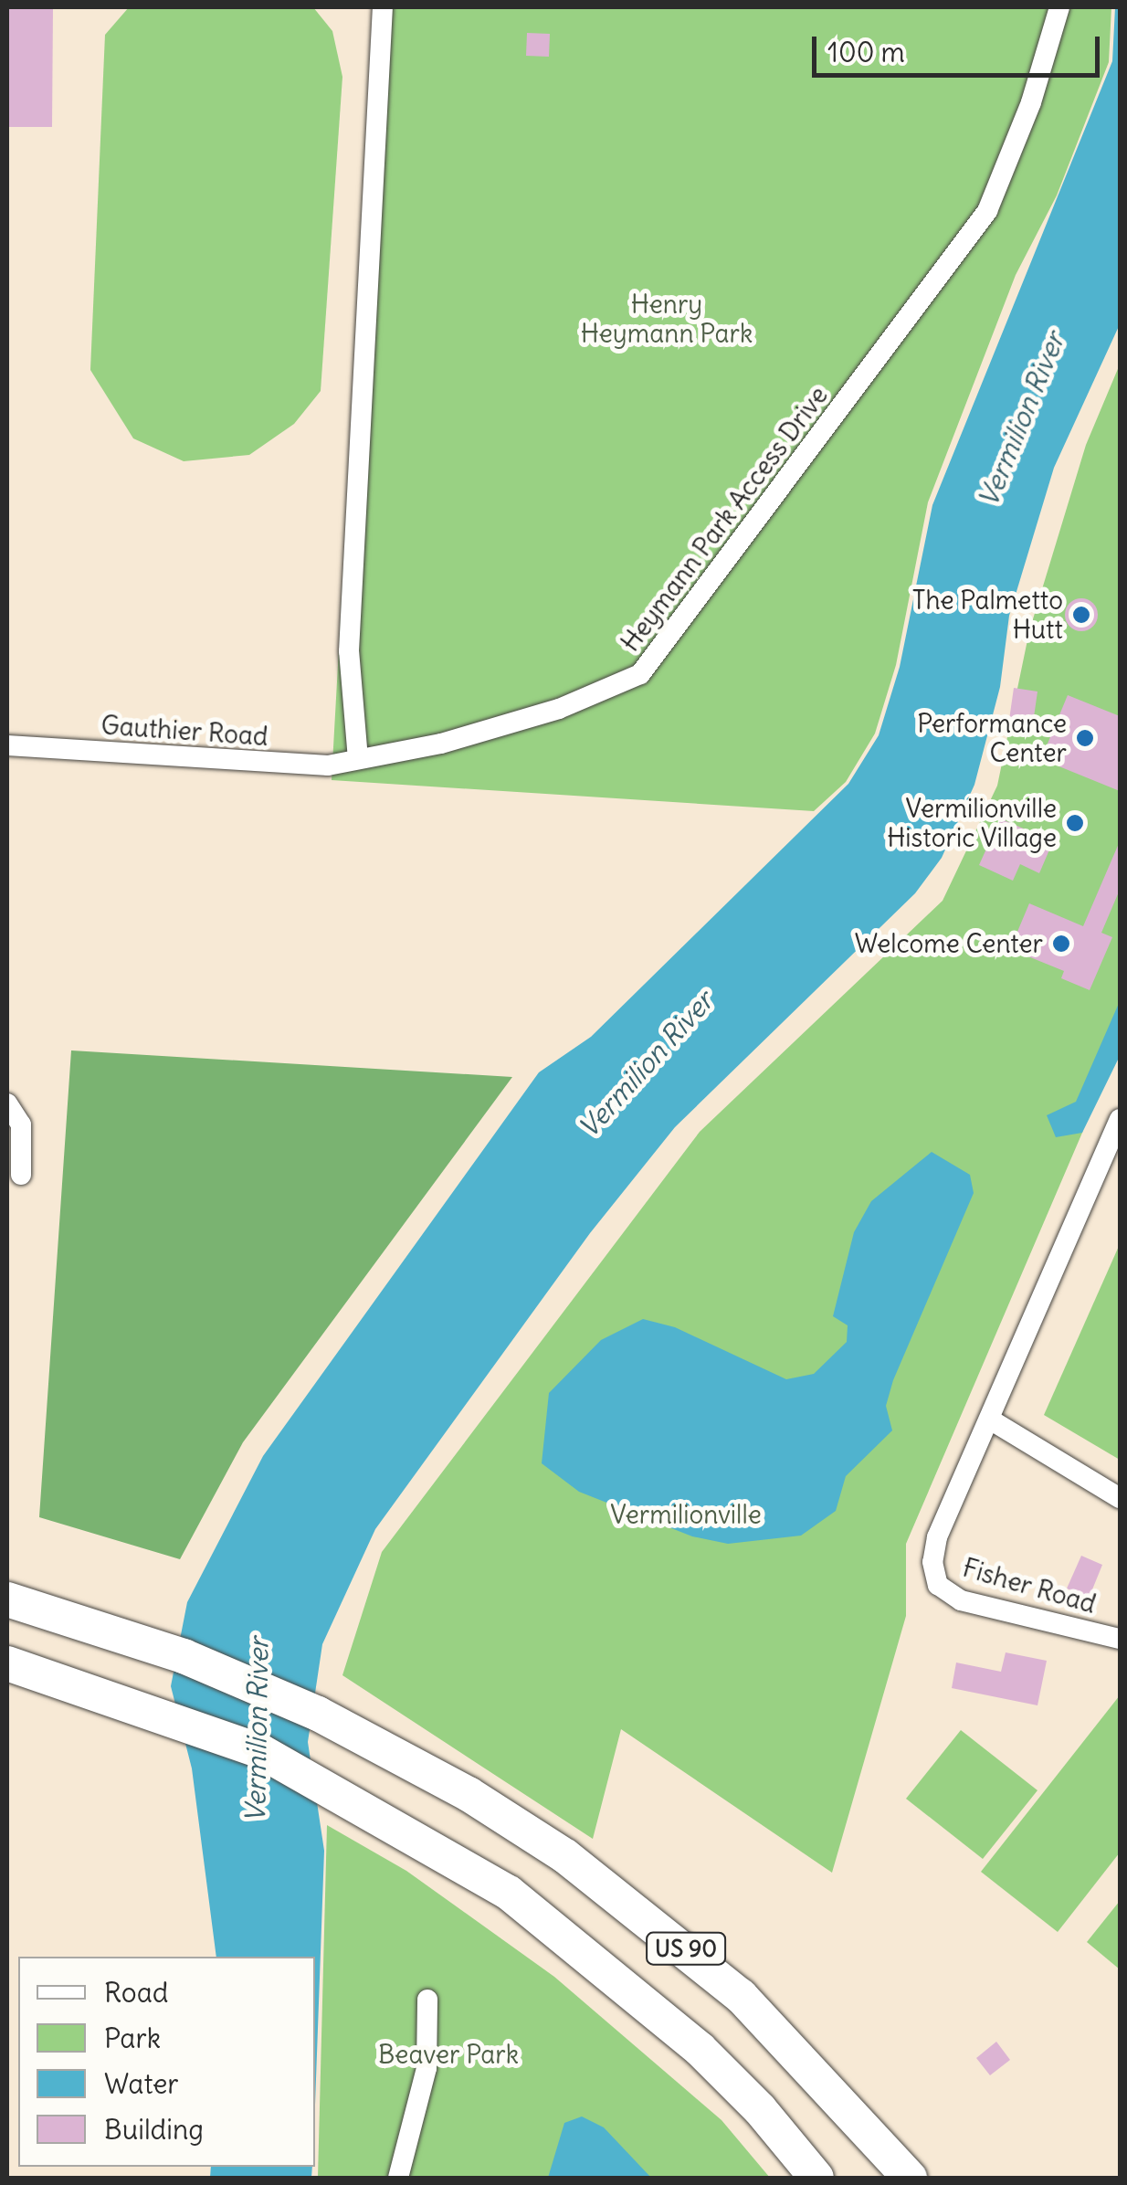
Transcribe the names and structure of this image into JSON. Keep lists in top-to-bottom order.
{
  "streets": {
    "highway": ["US 90"],
    "street": ["Heymann Park Access Drive", "Gauthier Road", "Fisher Road"]
  },
  "crossings": [
    ["Heymann Park Access Drive", "Gauthier Road"]
  ],
  "water": ["Vermilion River"],
  "parks": ["Henry Heymann Park", "Vermilionville", "Beaver Park"],
  "places": [
    "The Palmetto Hutt",
    "Performance Center",
    "Vermilionville Historic Village",
    "Welcome Center"
  ],
  "legend": [
    "Road",
    "Park",
    "Water",
    "Building"
  ],
  "scale_bar": "100 m"
}
